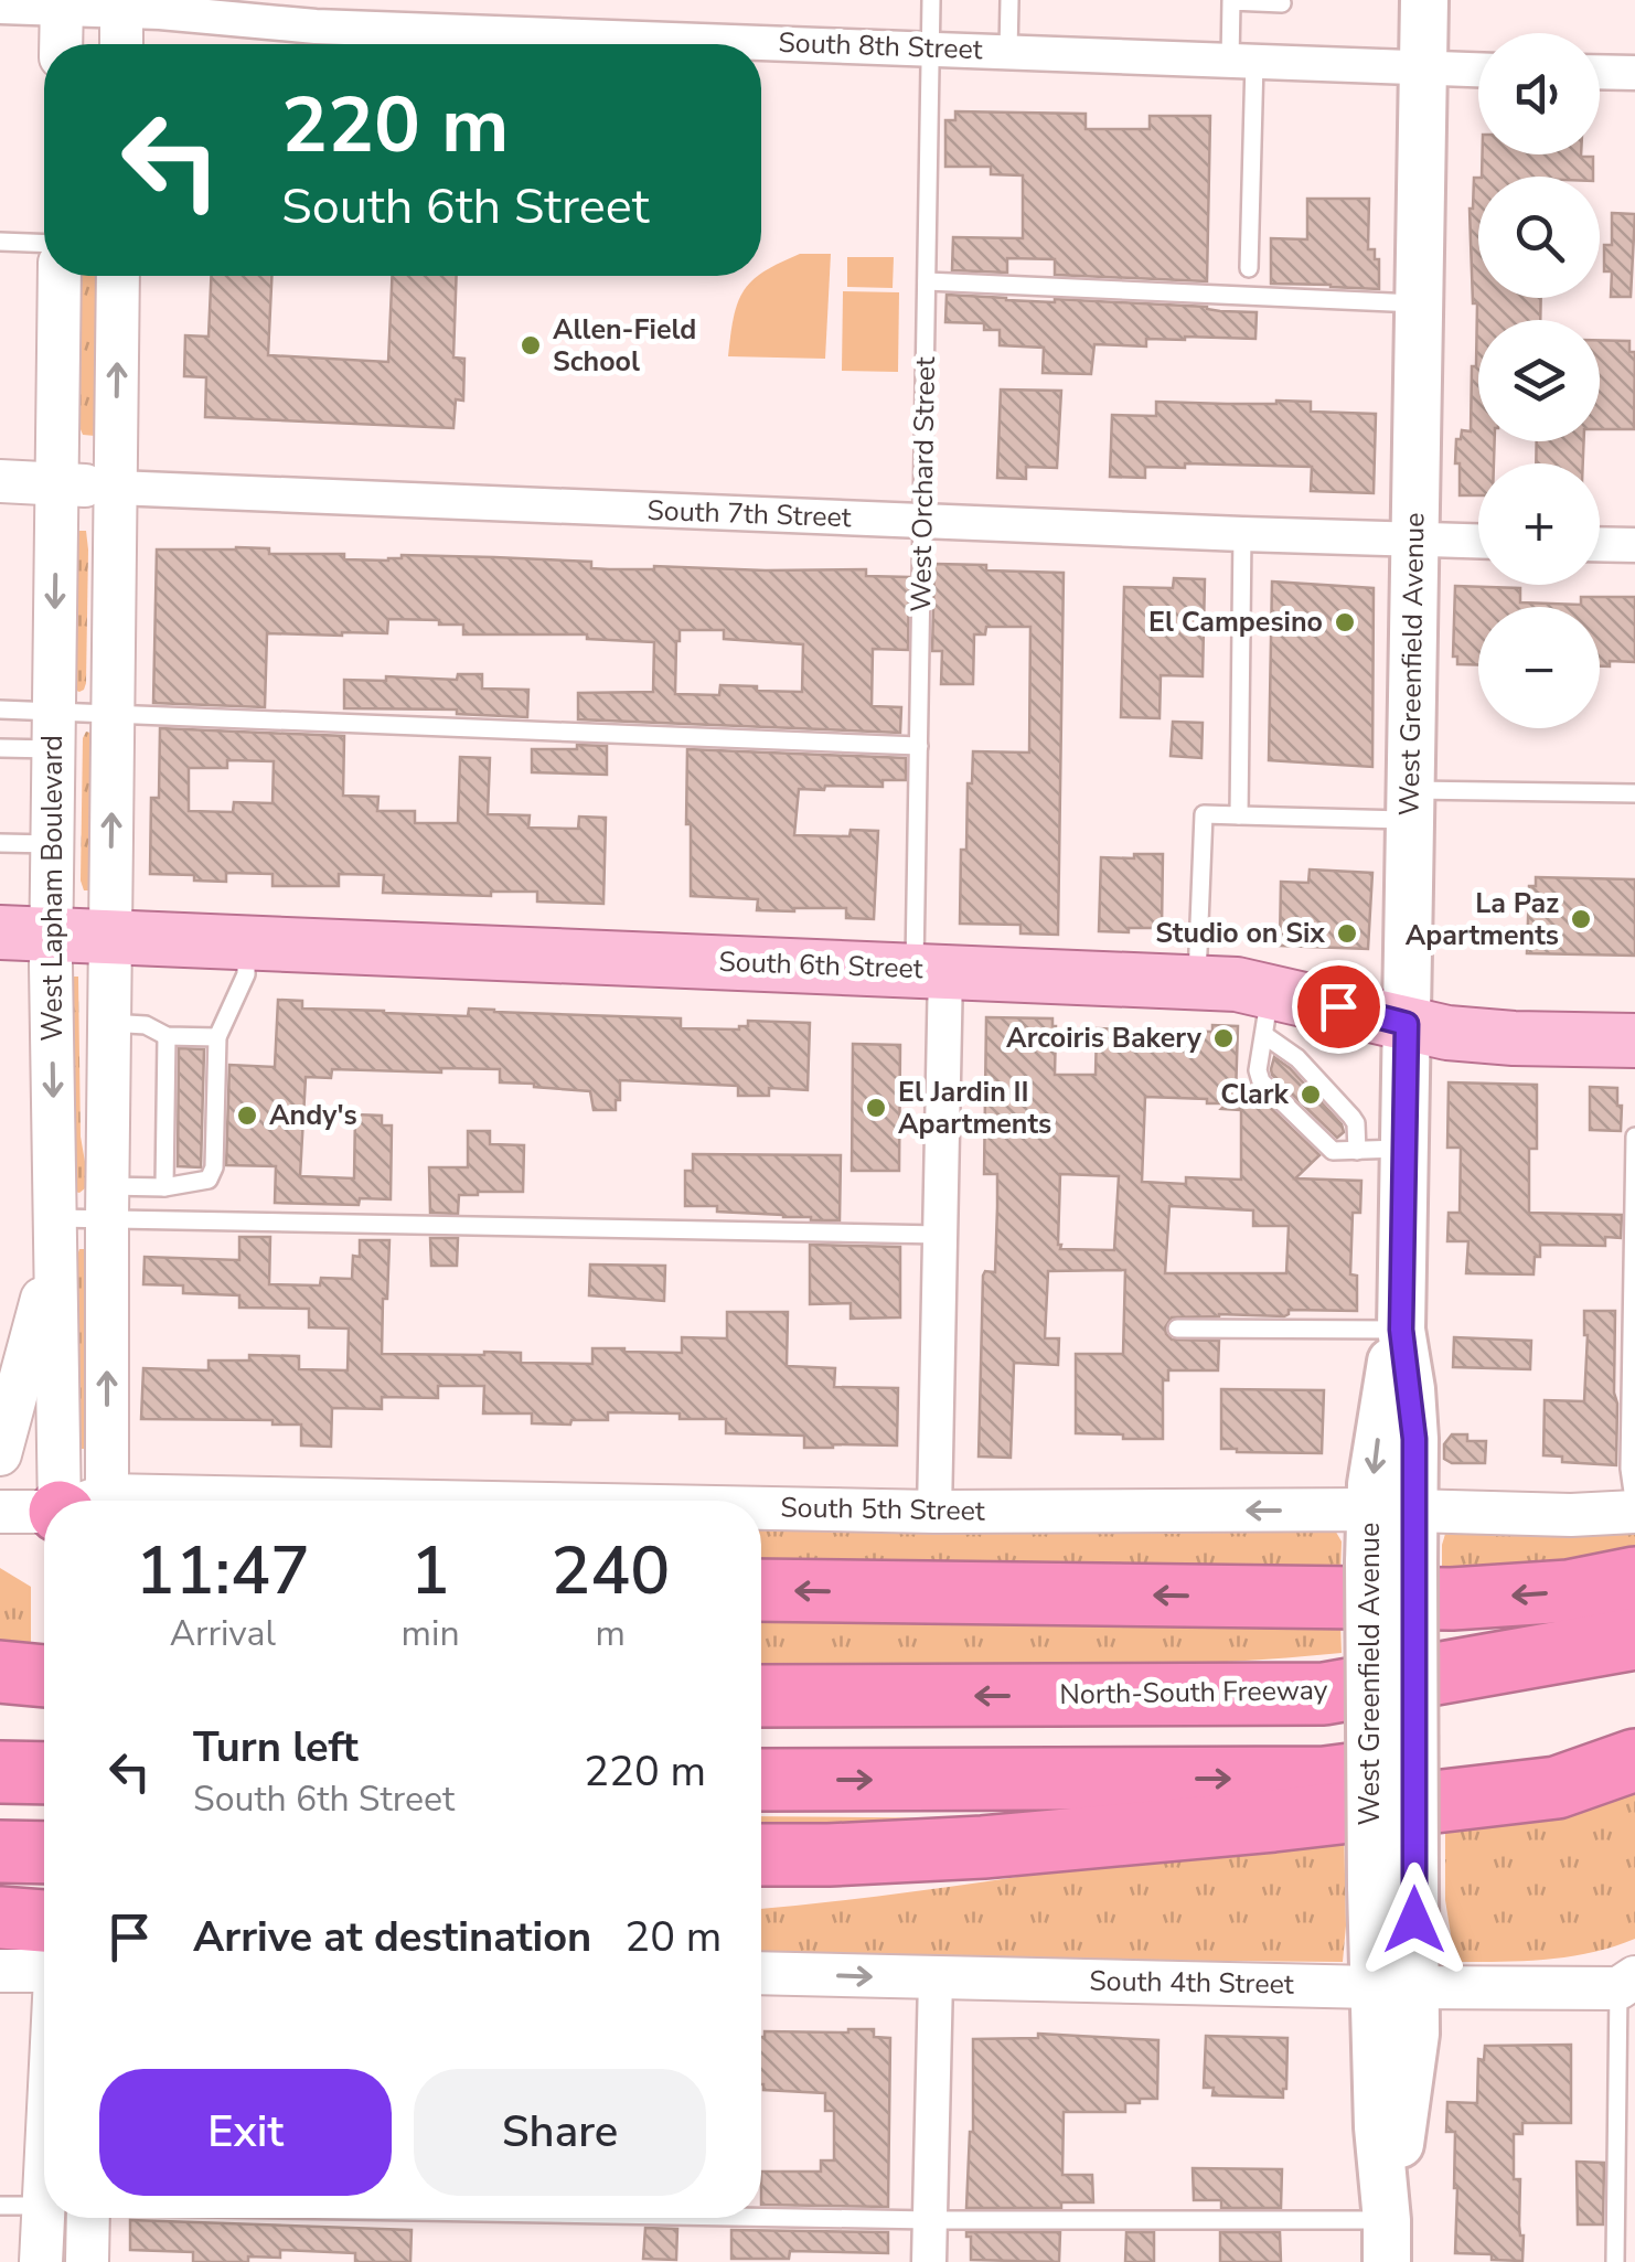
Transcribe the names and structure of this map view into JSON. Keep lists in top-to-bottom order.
{
  "streets": {
    "highway": ["North-South Freeway"],
    "main road": ["West Greenfield Avenue", "South 6th Street"],
    "street": [
      "South 8th Street",
      "West Orchard Street",
      "South 7th Street",
      "West Lapham Boulevard",
      "South 5th Street",
      "South 4th Street"
    ]
  },
  "crossings": [
    ["South 8th Street", "West Orchard Street"],
    ["South 8th Street", "West Greenfield Avenue"],
    ["West Orchard Street", "South 7th Street"],
    ["West Orchard Street", "South 6th Street"],
    ["West Orchard Street", "South 5th Street"],
    ["South 7th Street", "West Greenfield Avenue"],
    ["South 7th Street", "West Lapham Boulevard"],
    ["West Greenfield Avenue", "South 6th Street"],
    ["West Greenfield Avenue", "South 5th Street"],
    ["West Greenfield Avenue", "South 4th Street"],
    ["West Lapham Boulevard", "South 6th Street"]
  ],
  "one_way": ["South 5th Street"],
  "places": [
    "Allen-Field School",
    "El Campesino",
    "La Paz Apartments",
    "Studio on Six",
    "Arcoiris Bakery",
    "Clark",
    "El Jardin II Apartments",
    "Andy's"
  ],
  "page": {
    "map_buttons": ["+", "−"],
    "turn": ["220 m", "South 6th Street"],
    "eta": [
      "11:47",
      "Arrival",
      "1",
      "min",
      "240",
      "m"
    ],
    "list": [
      {
        "name": "Turn left",
        "note": "South 6th Street",
        "value": "220 m"
      },
      {
        "name": "Arrive at destination",
        "value": "20 m"
      }
    ],
    "buttons": ["Exit", "Share"]
  }
}
